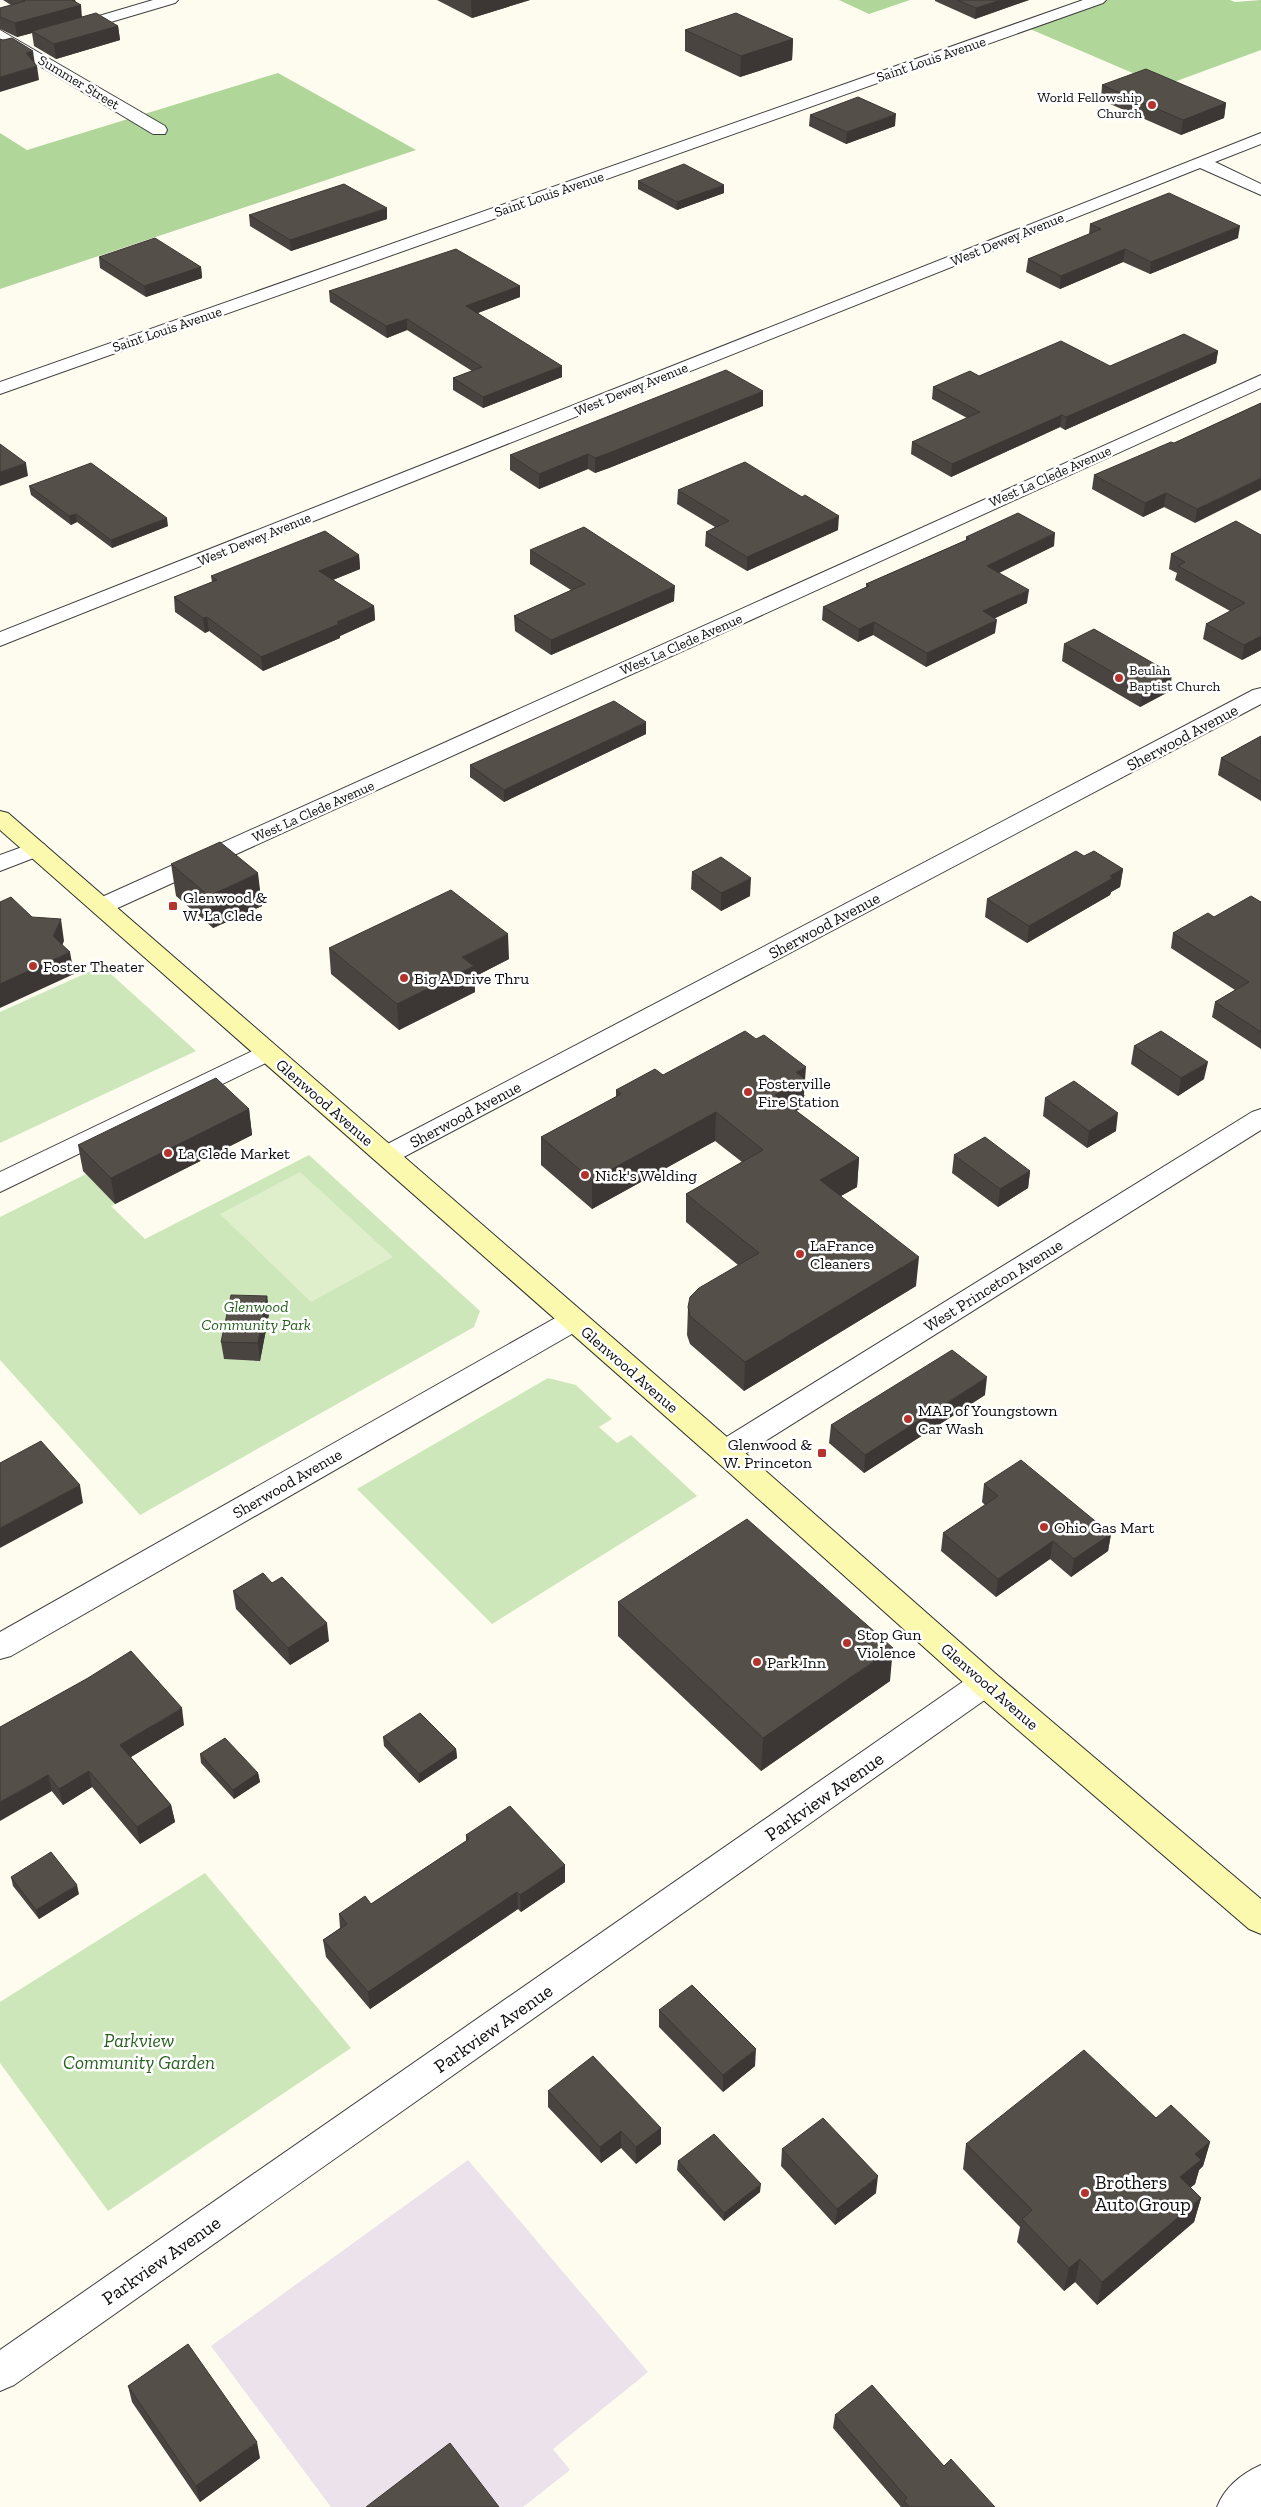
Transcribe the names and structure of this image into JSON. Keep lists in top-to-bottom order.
{
  "streets": {
    "main road": ["Glenwood Avenue"],
    "street": [
      "Saint Louis Avenue",
      "Summer Street",
      "West Dewey Avenue",
      "West La Clede Avenue",
      "Sherwood Avenue",
      "West Princeton Avenue",
      "Parkview Avenue"
    ]
  },
  "crossings": [
    ["West La Clede Avenue", "Glenwood Avenue"],
    ["Sherwood Avenue", "Glenwood Avenue"],
    ["Glenwood Avenue", "West Princeton Avenue"],
    ["Glenwood Avenue", "Parkview Avenue"]
  ],
  "parks": ["Glenwood Community Park", "Parkview Community Garden"],
  "places": {
    "other": [
      "World Fellowship Church",
      "Beulah Baptist Church",
      "Foster Theater",
      "Big A Drive Thru",
      "Fosterville Fire Station",
      "La Clede Market",
      "Nick's Welding",
      "LaFrance Cleaners",
      "MAP of Youngstown Car Wash",
      "Ohio Gas Mart",
      "Stop Gun Violence",
      "Park Inn",
      "Brothers Auto Group"
    ],
    "transit": ["Glenwood & W. La Clede", "Glenwood & W. Princeton"]
  }
}
